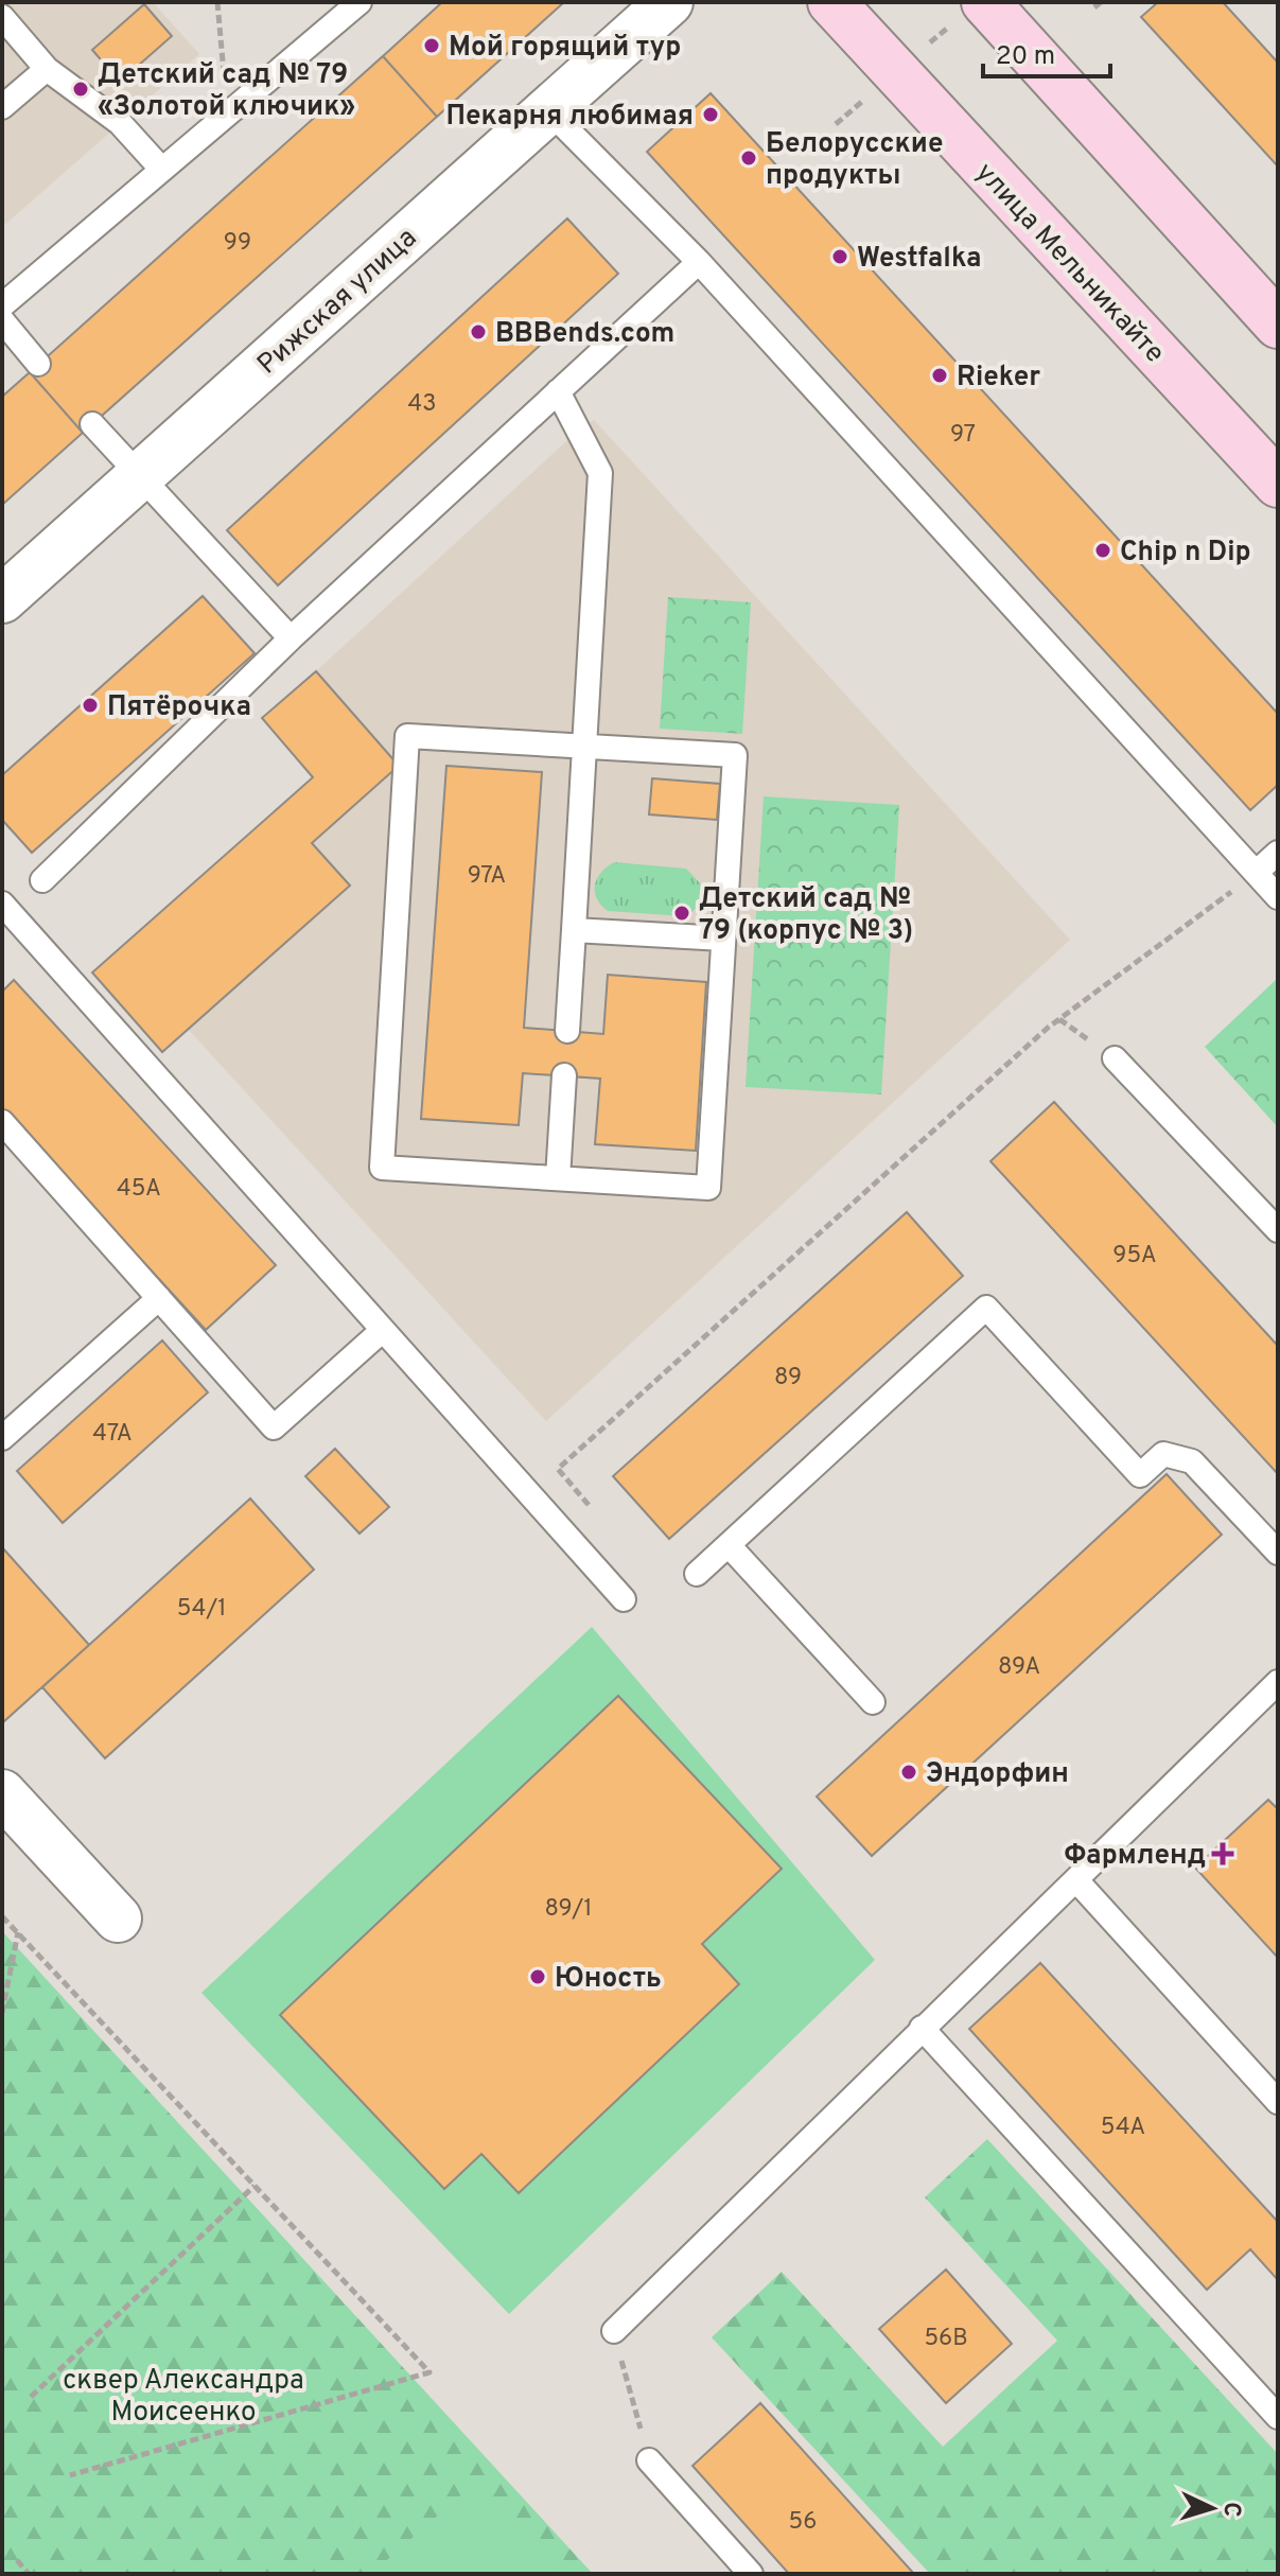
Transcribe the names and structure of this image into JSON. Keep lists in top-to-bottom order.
{
  "streets": {
    "main road": ["улица Мельникайте"],
    "street": ["Рижская улица"]
  },
  "parks": ["сквер Александра Моисеенко"],
  "places": {
    "other": [
      "Мой горящий тур",
      "Детский сад № 79 «Золотой ключик»",
      "Пекарня любимая",
      "Белорусские продукты",
      "Westfalka",
      "BBBends.com",
      "Rieker",
      "Chip n Dip",
      "Пятёрочка",
      "Детский сад № 79 (корпус № 3)",
      "Эндорфин",
      "Юность"
    ],
    "health": ["Фармленд"]
  },
  "house_numbers": [
    "99",
    "43",
    "97",
    "97А",
    "45А",
    "95А",
    "89",
    "47А",
    "54/1",
    "89А",
    "89/1",
    "54А",
    "56В",
    "56"
  ],
  "scale_bar": "20 m",
  "north": "right"
}
